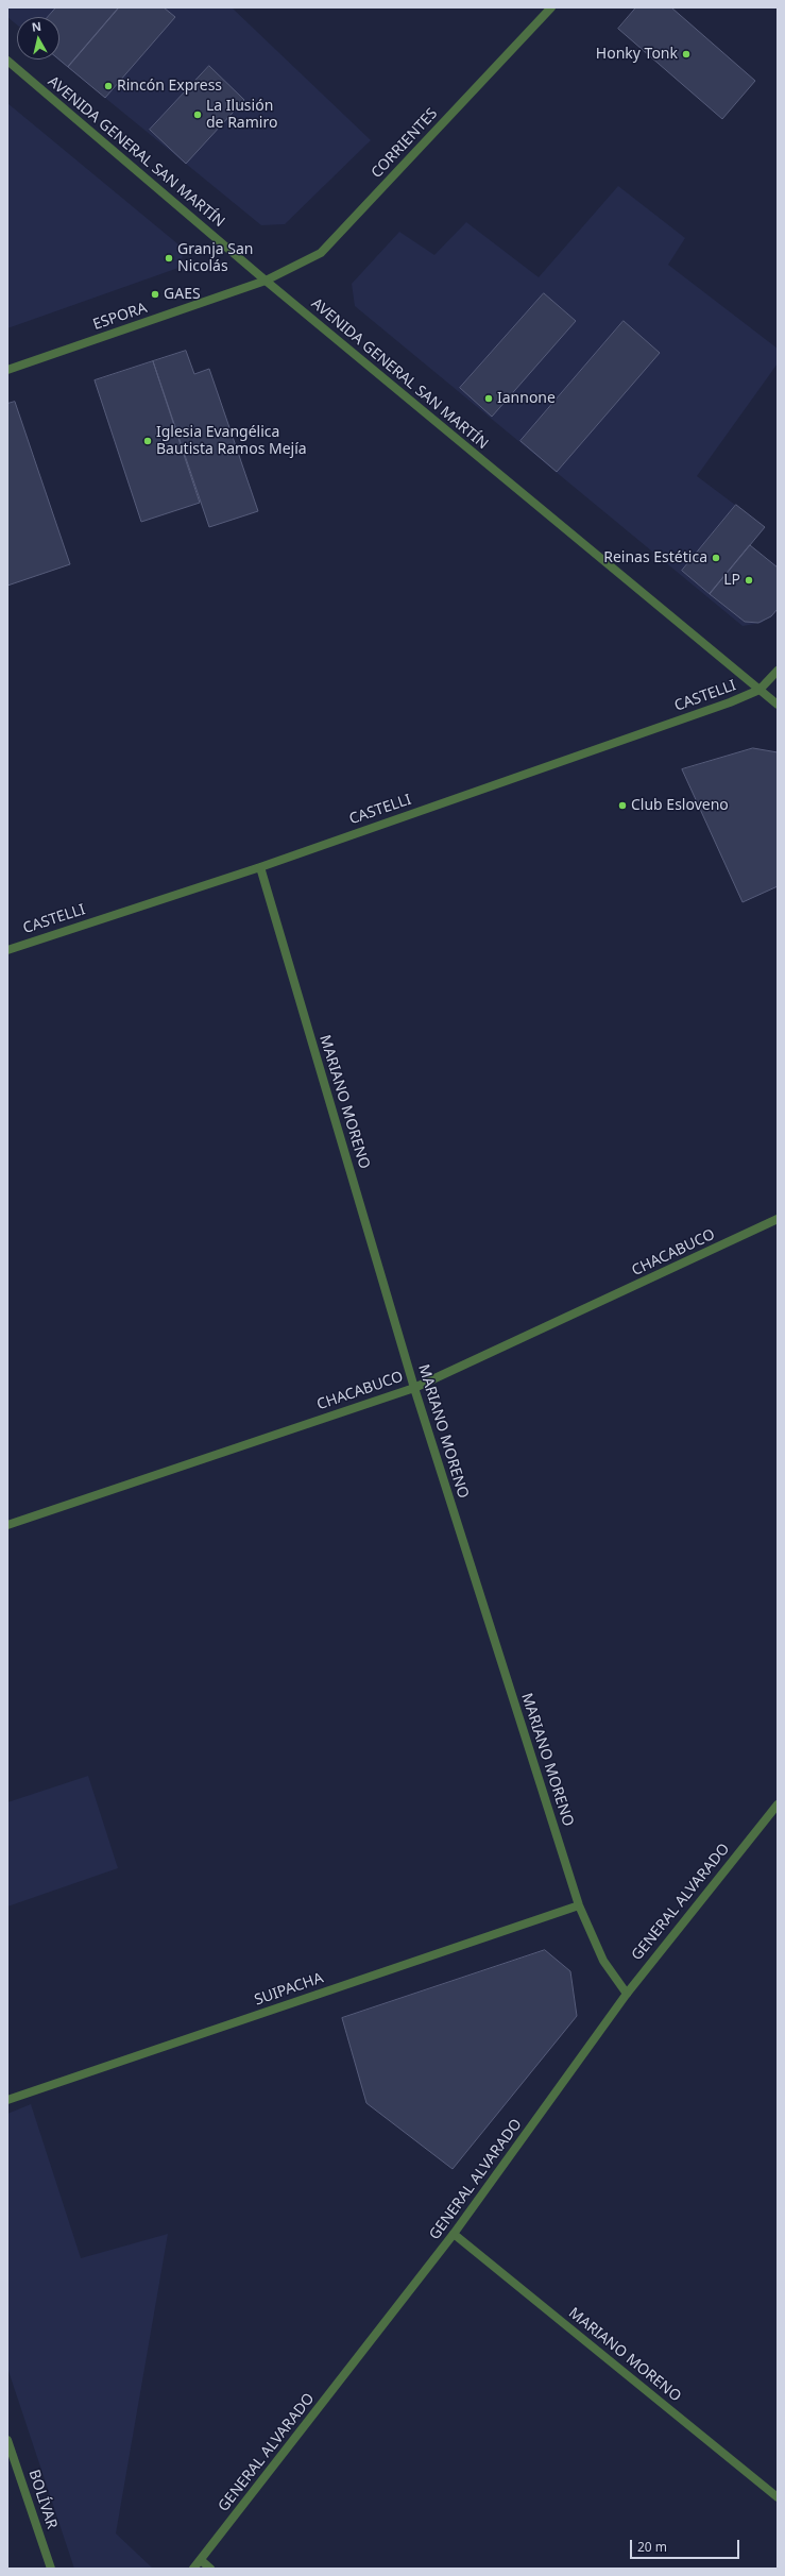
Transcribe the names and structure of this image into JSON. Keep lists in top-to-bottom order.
{
  "streets": {
    "street": [
      "CORRIENTES",
      "AVENIDA GENERAL SAN MARTÍN",
      "ESPORA",
      "CASTELLI",
      "MARIANO MORENO",
      "CHACABUCO",
      "GENERAL ALVARADO",
      "SUIPACHA",
      "BOLÍVAR"
    ]
  },
  "crossings": [
    ["CORRIENTES", "AVENIDA GENERAL SAN MARTÍN"],
    ["CORRIENTES", "ESPORA"],
    ["AVENIDA GENERAL SAN MARTÍN", "ESPORA"],
    ["AVENIDA GENERAL SAN MARTÍN", "CASTELLI"],
    ["CASTELLI", "MARIANO MORENO"],
    ["MARIANO MORENO", "CHACABUCO"],
    ["MARIANO MORENO", "GENERAL ALVARADO"],
    ["MARIANO MORENO", "SUIPACHA"]
  ],
  "places": [
    "Honky Tonk",
    "Rincón Express",
    "La Ilusión de Ramiro",
    "Granja San Nicolás",
    "GAES",
    "Iannone",
    "Iglesia Evangélica Bautista Ramos Mejía",
    "Reinas Estética",
    "LP",
    "Club Esloveno"
  ],
  "scale_bar": "20 m",
  "north": "top"
}
